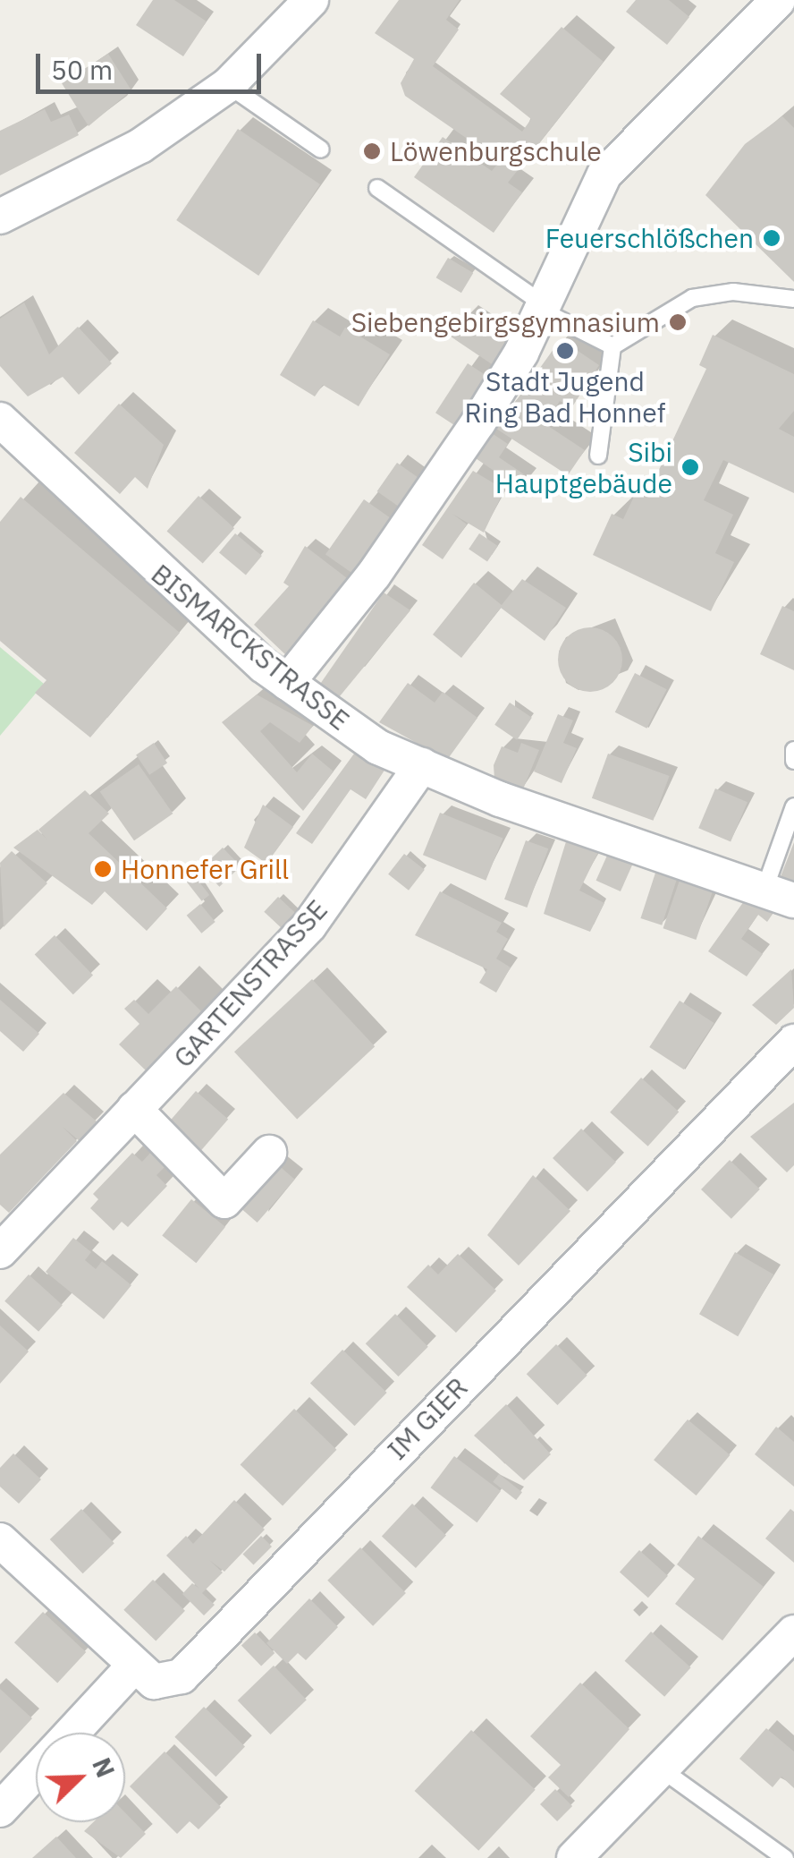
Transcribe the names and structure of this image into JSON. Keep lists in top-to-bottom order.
{
  "streets": {
    "street": ["BISMARCKSTRASSE", "GARTENSTRASSE", "IM GIER"]
  },
  "crossings": [
    ["BISMARCKSTRASSE", "GARTENSTRASSE"]
  ],
  "places": [
    "Löwenburgschule",
    "Feuerschlößchen",
    "Siebengebirgsgymnasium",
    "Stadt Jugend Ring Bad Honnef",
    "Sibi Hauptgebäude",
    "Honnefer Grill"
  ],
  "scale_bar": "50 m",
  "north": "top right"
}
